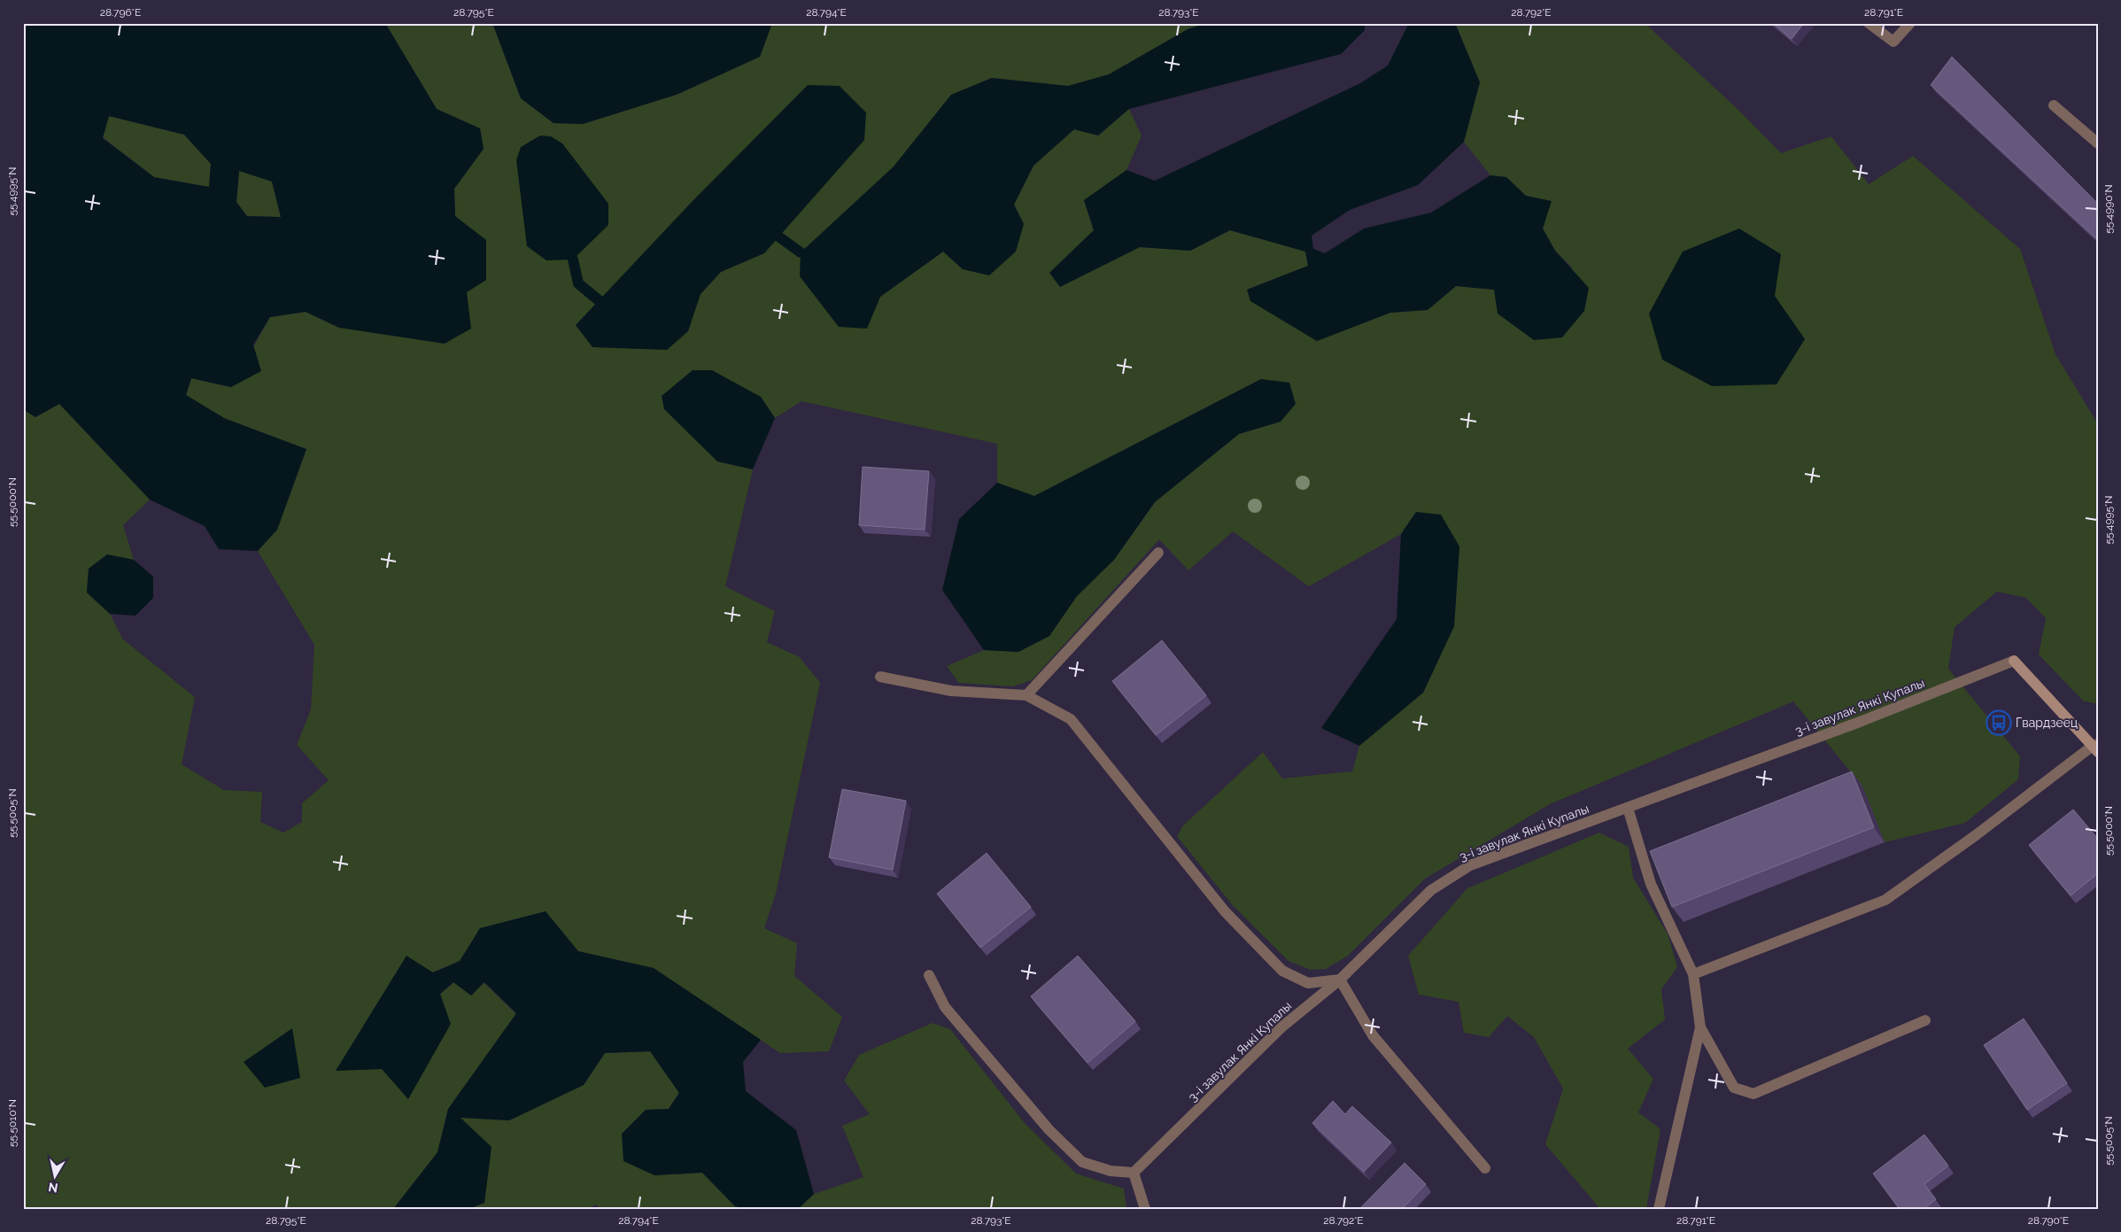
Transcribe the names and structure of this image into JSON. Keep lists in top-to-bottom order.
{
  "streets": {
    "street": ["3-і завулак Янкі Купалы"]
  },
  "places": {
    "bus stop": ["Гвардзеец"]
  },
  "north": "bottom",
  "coordinates": [
    "28.796°E",
    "28.795°E",
    "28.794°E",
    "28.793°E",
    "28.792°E",
    "28.791°E",
    "55.4995°N",
    "55.4990°N",
    "55.5000°N",
    "55.5005°N",
    "55.5010°N",
    "28.790°E"
  ]
}
